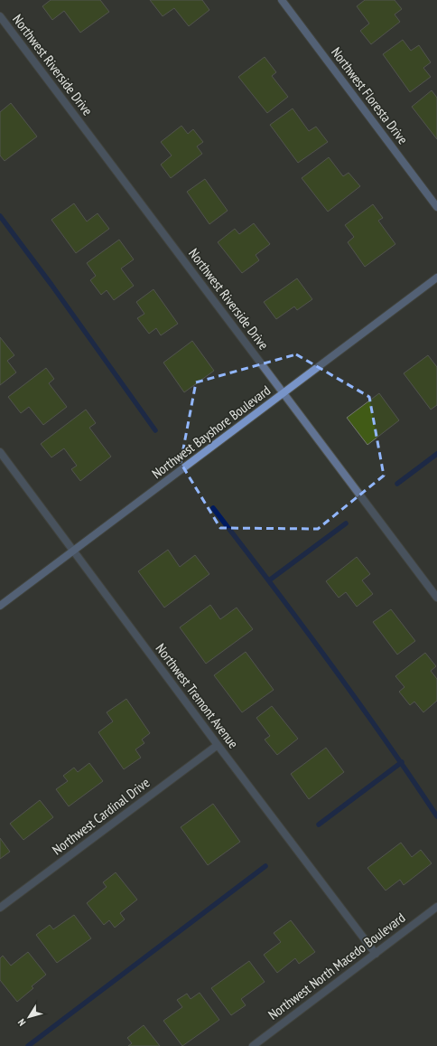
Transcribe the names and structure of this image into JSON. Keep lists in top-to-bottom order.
{
  "streets": {
    "main road": ["Northwest Floresta Drive", "Northwest Bayshore Boulevard"],
    "street": [
      "Northwest Riverside Drive",
      "Northwest Tremont Avenue",
      "Northwest Cardinal Drive",
      "Northwest North Macedo Boulevard"
    ]
  },
  "crossings": [
    ["Northwest Riverside Drive", "Northwest Bayshore Boulevard"],
    ["Northwest Bayshore Boulevard", "Northwest Tremont Avenue"],
    ["Northwest Tremont Avenue", "Northwest Cardinal Drive"],
    ["Northwest Tremont Avenue", "Northwest North Macedo Boulevard"]
  ],
  "north": "bottom left"
}
